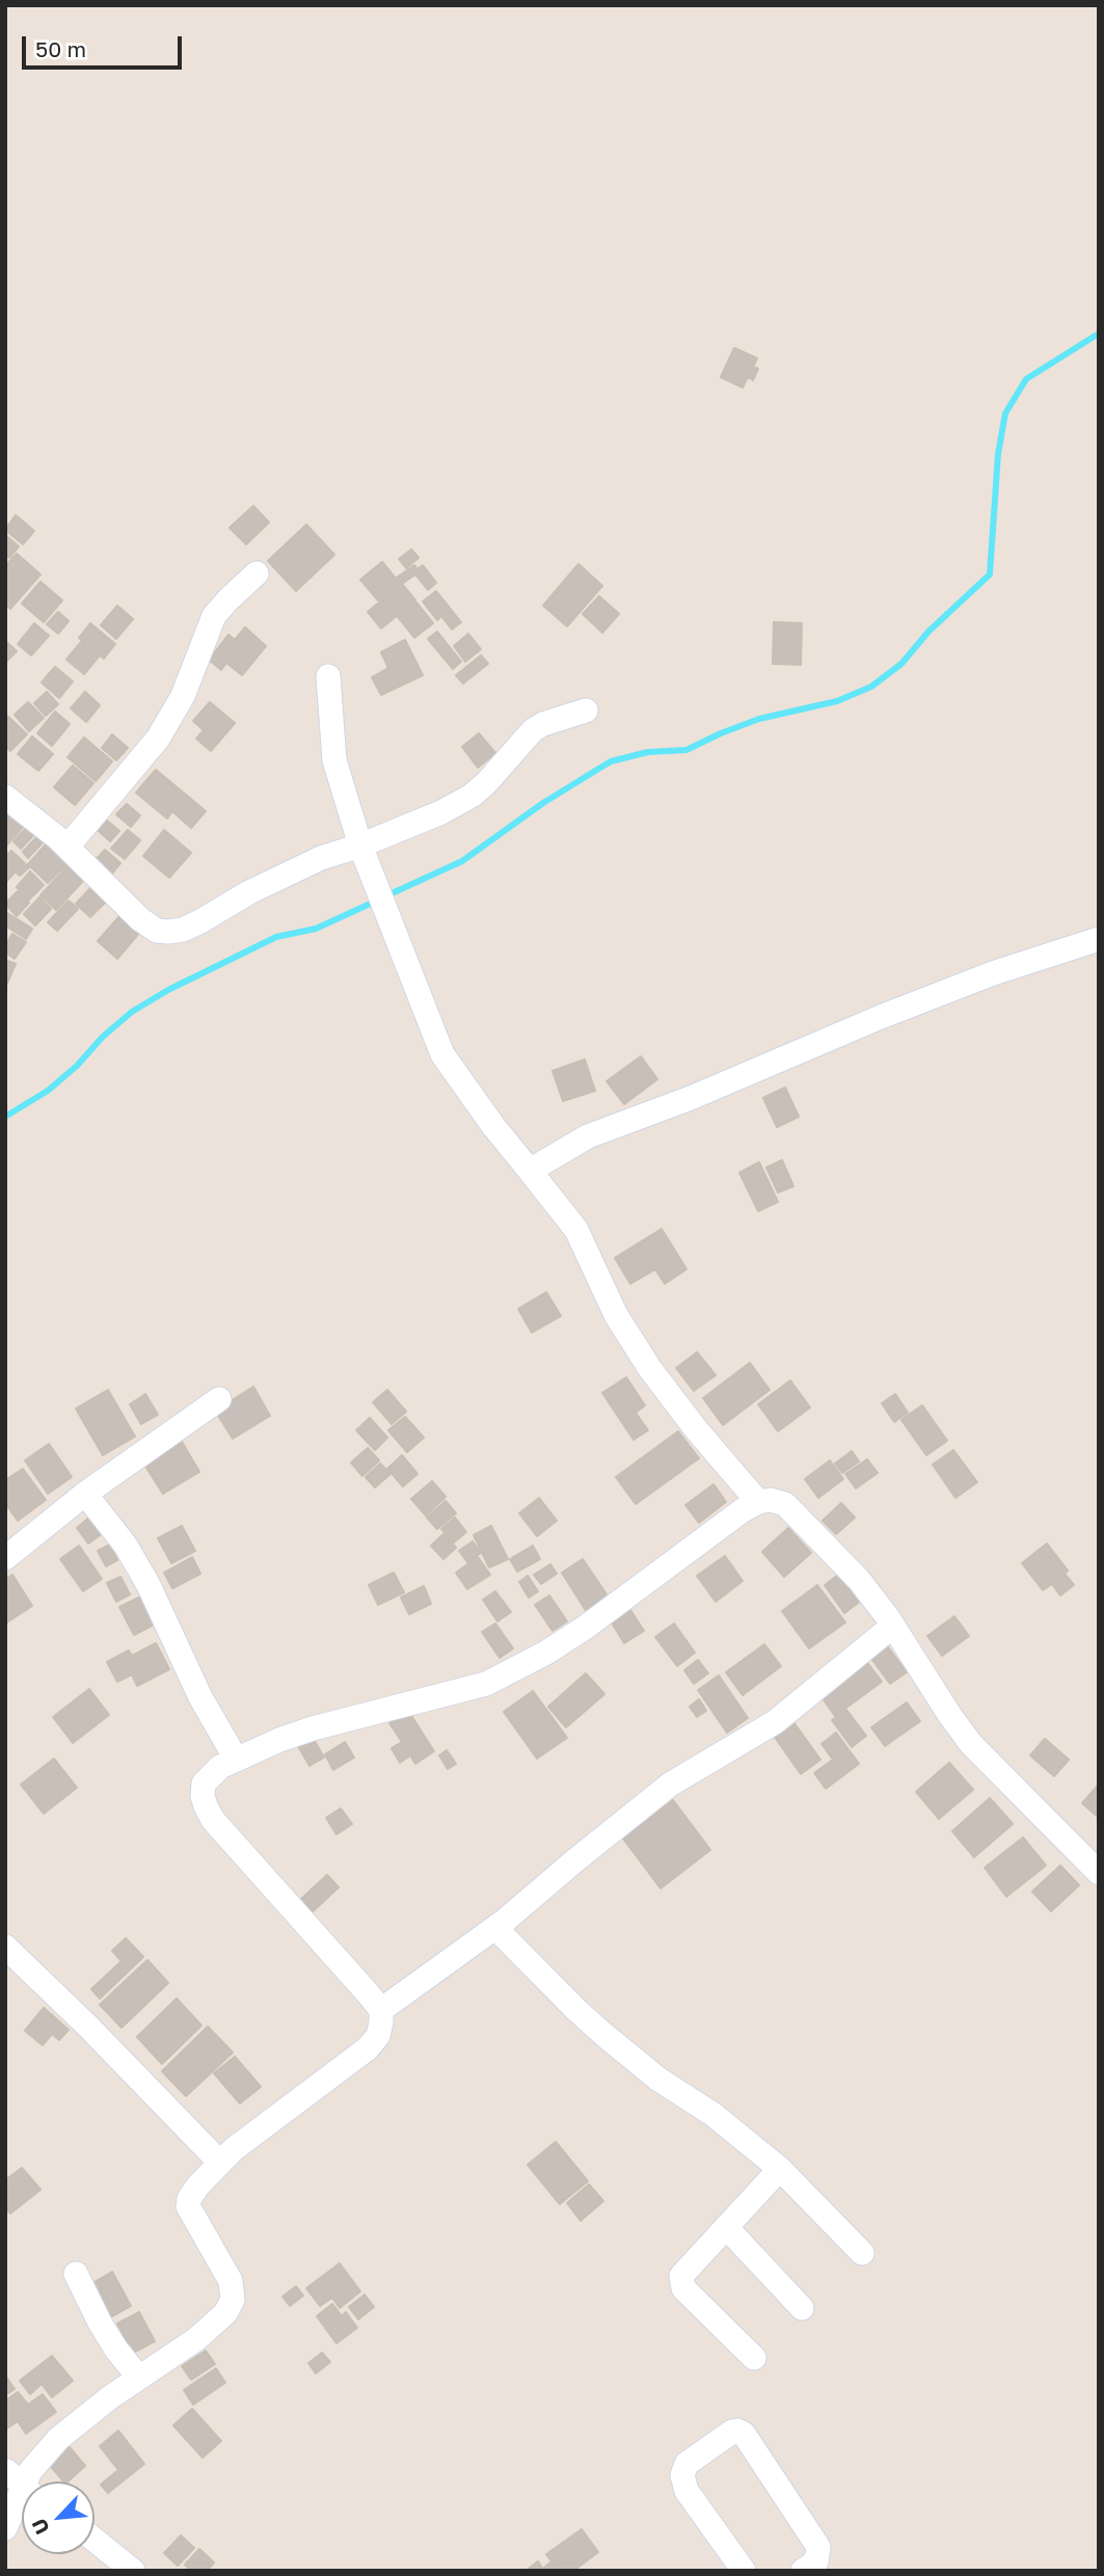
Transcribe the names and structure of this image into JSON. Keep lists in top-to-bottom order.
{
  "scale_bar": "50 m",
  "north": "bottom left"
}
